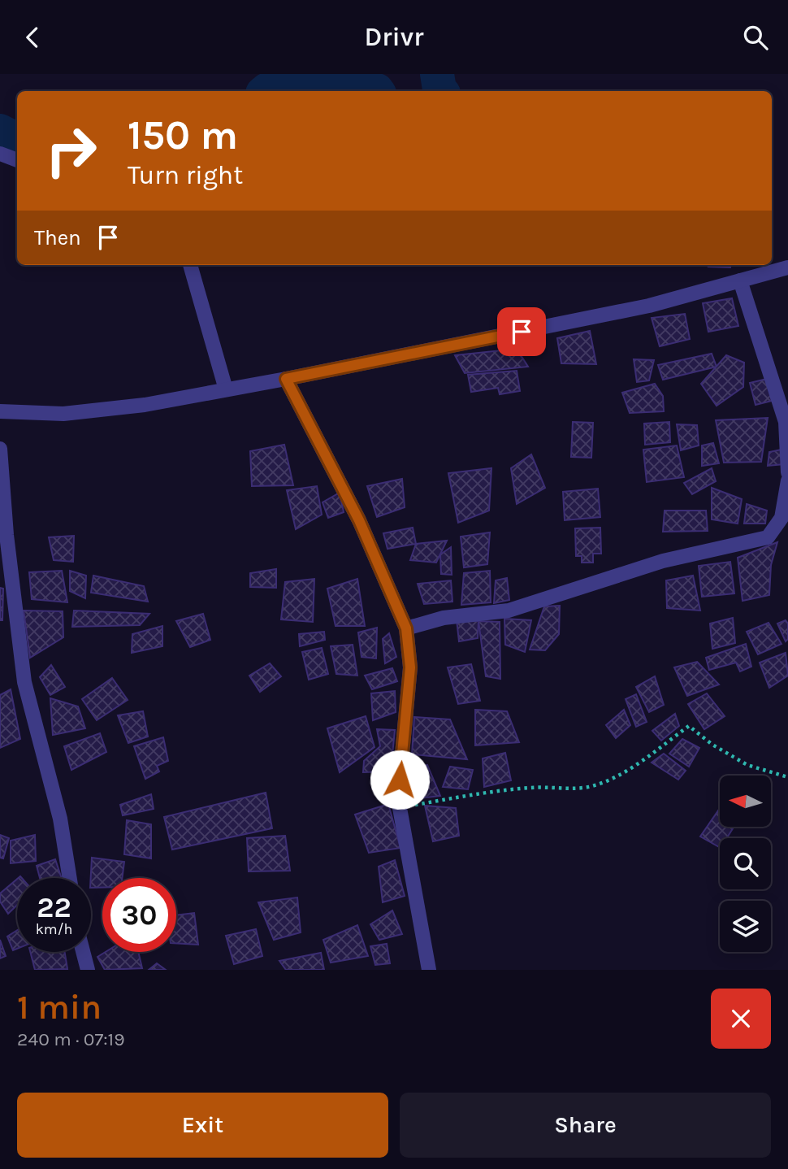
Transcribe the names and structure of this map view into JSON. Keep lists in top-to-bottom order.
{
  "north": "left",
  "page": {
    "header": "Drivr",
    "turn": ["150 m", "Turn right"],
    "then": "Then",
    "speed": "22 km/h",
    "limit": "30",
    "heading": ["1 min", "240 m · 07:19"],
    "buttons": ["Exit", "Share"]
  }
}
